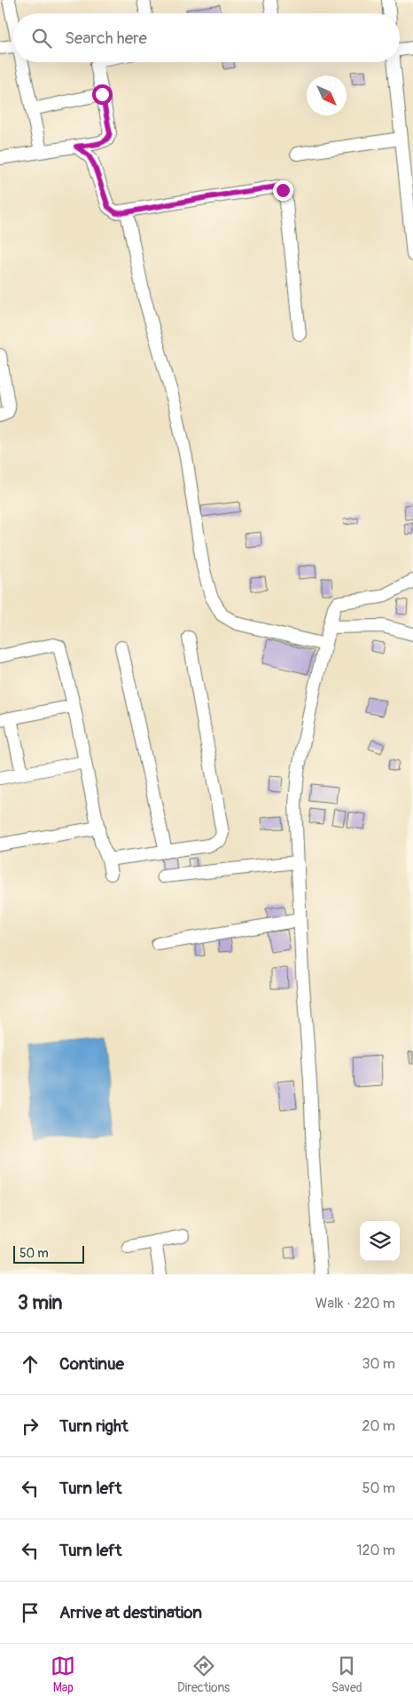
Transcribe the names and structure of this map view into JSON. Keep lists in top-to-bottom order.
{
  "scale_bar": "50 m",
  "north": "bottom right",
  "page": {
    "search": "Search here",
    "scale": "50 m",
    "heading": ["3 min", "Walk · 220 m"],
    "list": [
      ["Continue", "30 m"],
      ["Turn right", "20 m"],
      ["Turn left", "50 m"],
      ["Turn left", "120 m"],
      "Arrive at destination"
    ],
    "nav": ["Map", "Directions", "Saved"]
  }
}
